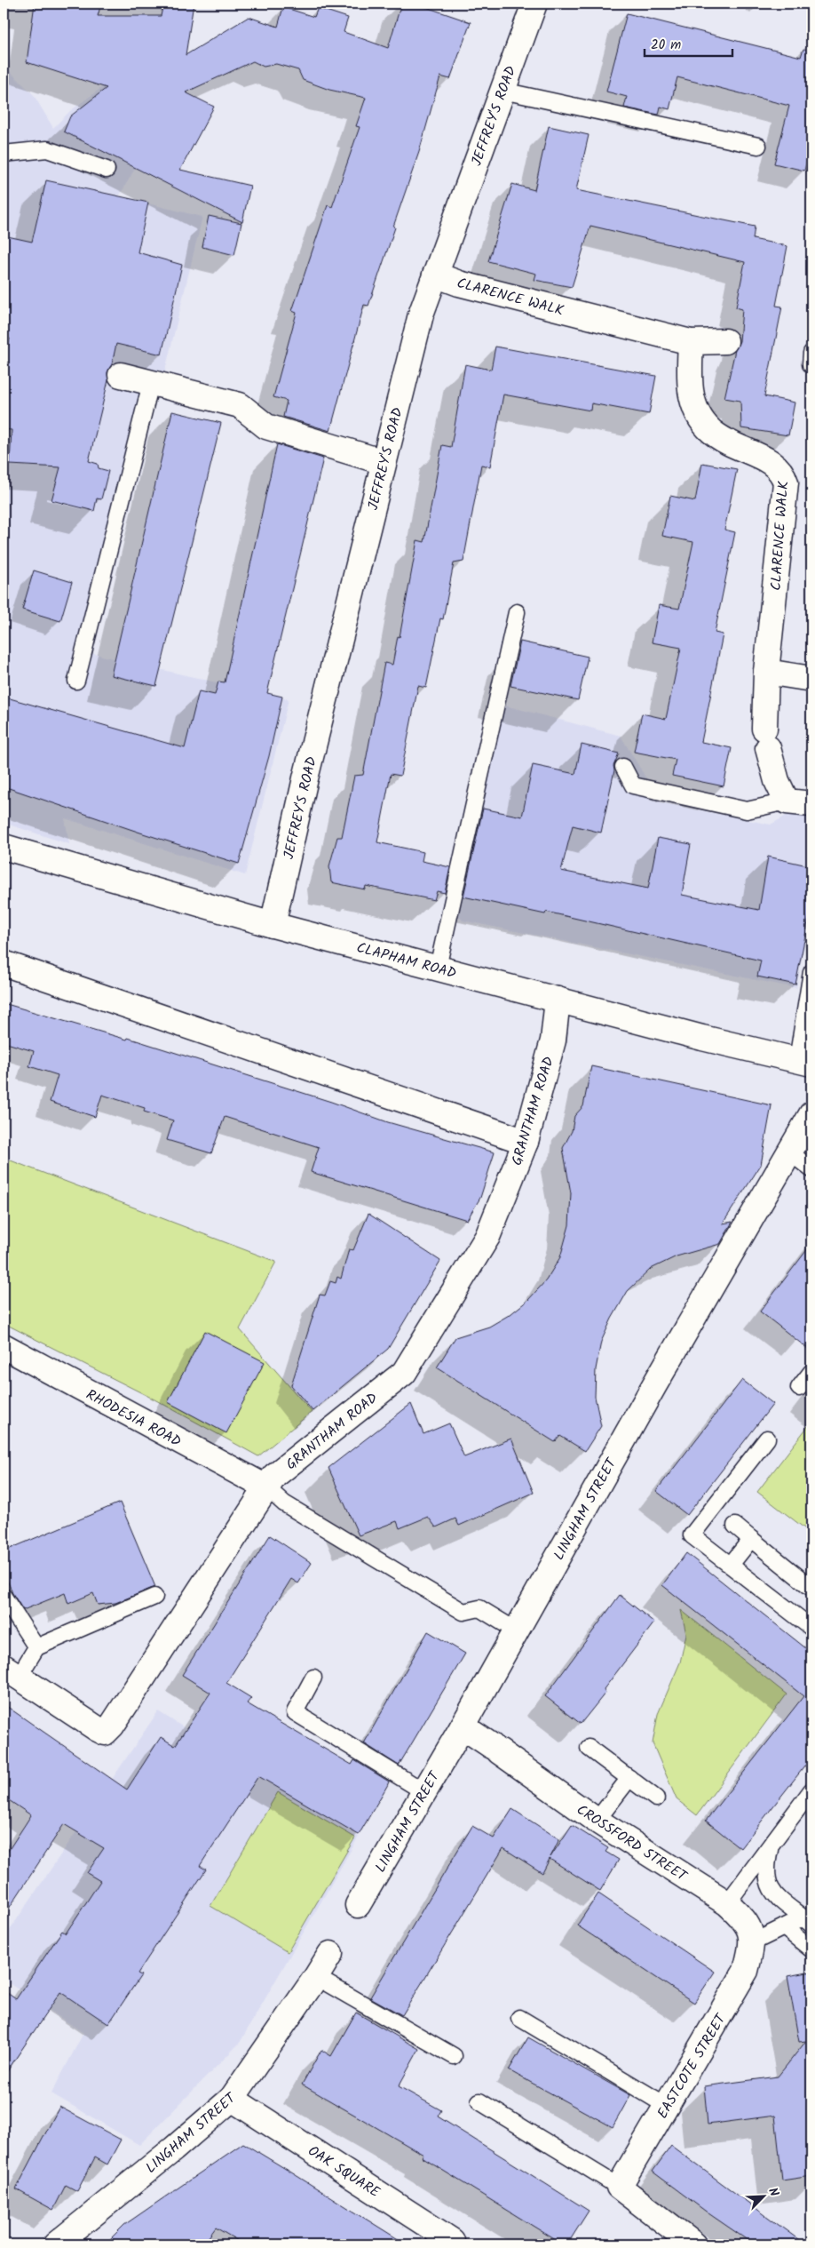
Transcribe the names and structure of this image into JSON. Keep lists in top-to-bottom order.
{
  "streets": {
    "main road": [
      "JEFFREY'S ROAD",
      "CLARENCE WALK",
      "CLAPHAM ROAD",
      "GRANTHAM ROAD",
      "RHODESIA ROAD",
      "LINGHAM STREET",
      "CROSSFORD STREET",
      "EASTCOTE STREET",
      "OAK SQUARE"
    ]
  },
  "crossings": [
    ["JEFFREY'S ROAD", "CLARENCE WALK"],
    ["JEFFREY'S ROAD", "CLAPHAM ROAD"],
    ["CLAPHAM ROAD", "GRANTHAM ROAD"],
    ["GRANTHAM ROAD", "RHODESIA ROAD"],
    ["LINGHAM STREET", "CROSSFORD STREET"],
    ["LINGHAM STREET", "OAK SQUARE"],
    ["CROSSFORD STREET", "EASTCOTE STREET"]
  ],
  "scale_bar": "20 m",
  "north": "top right"
}
